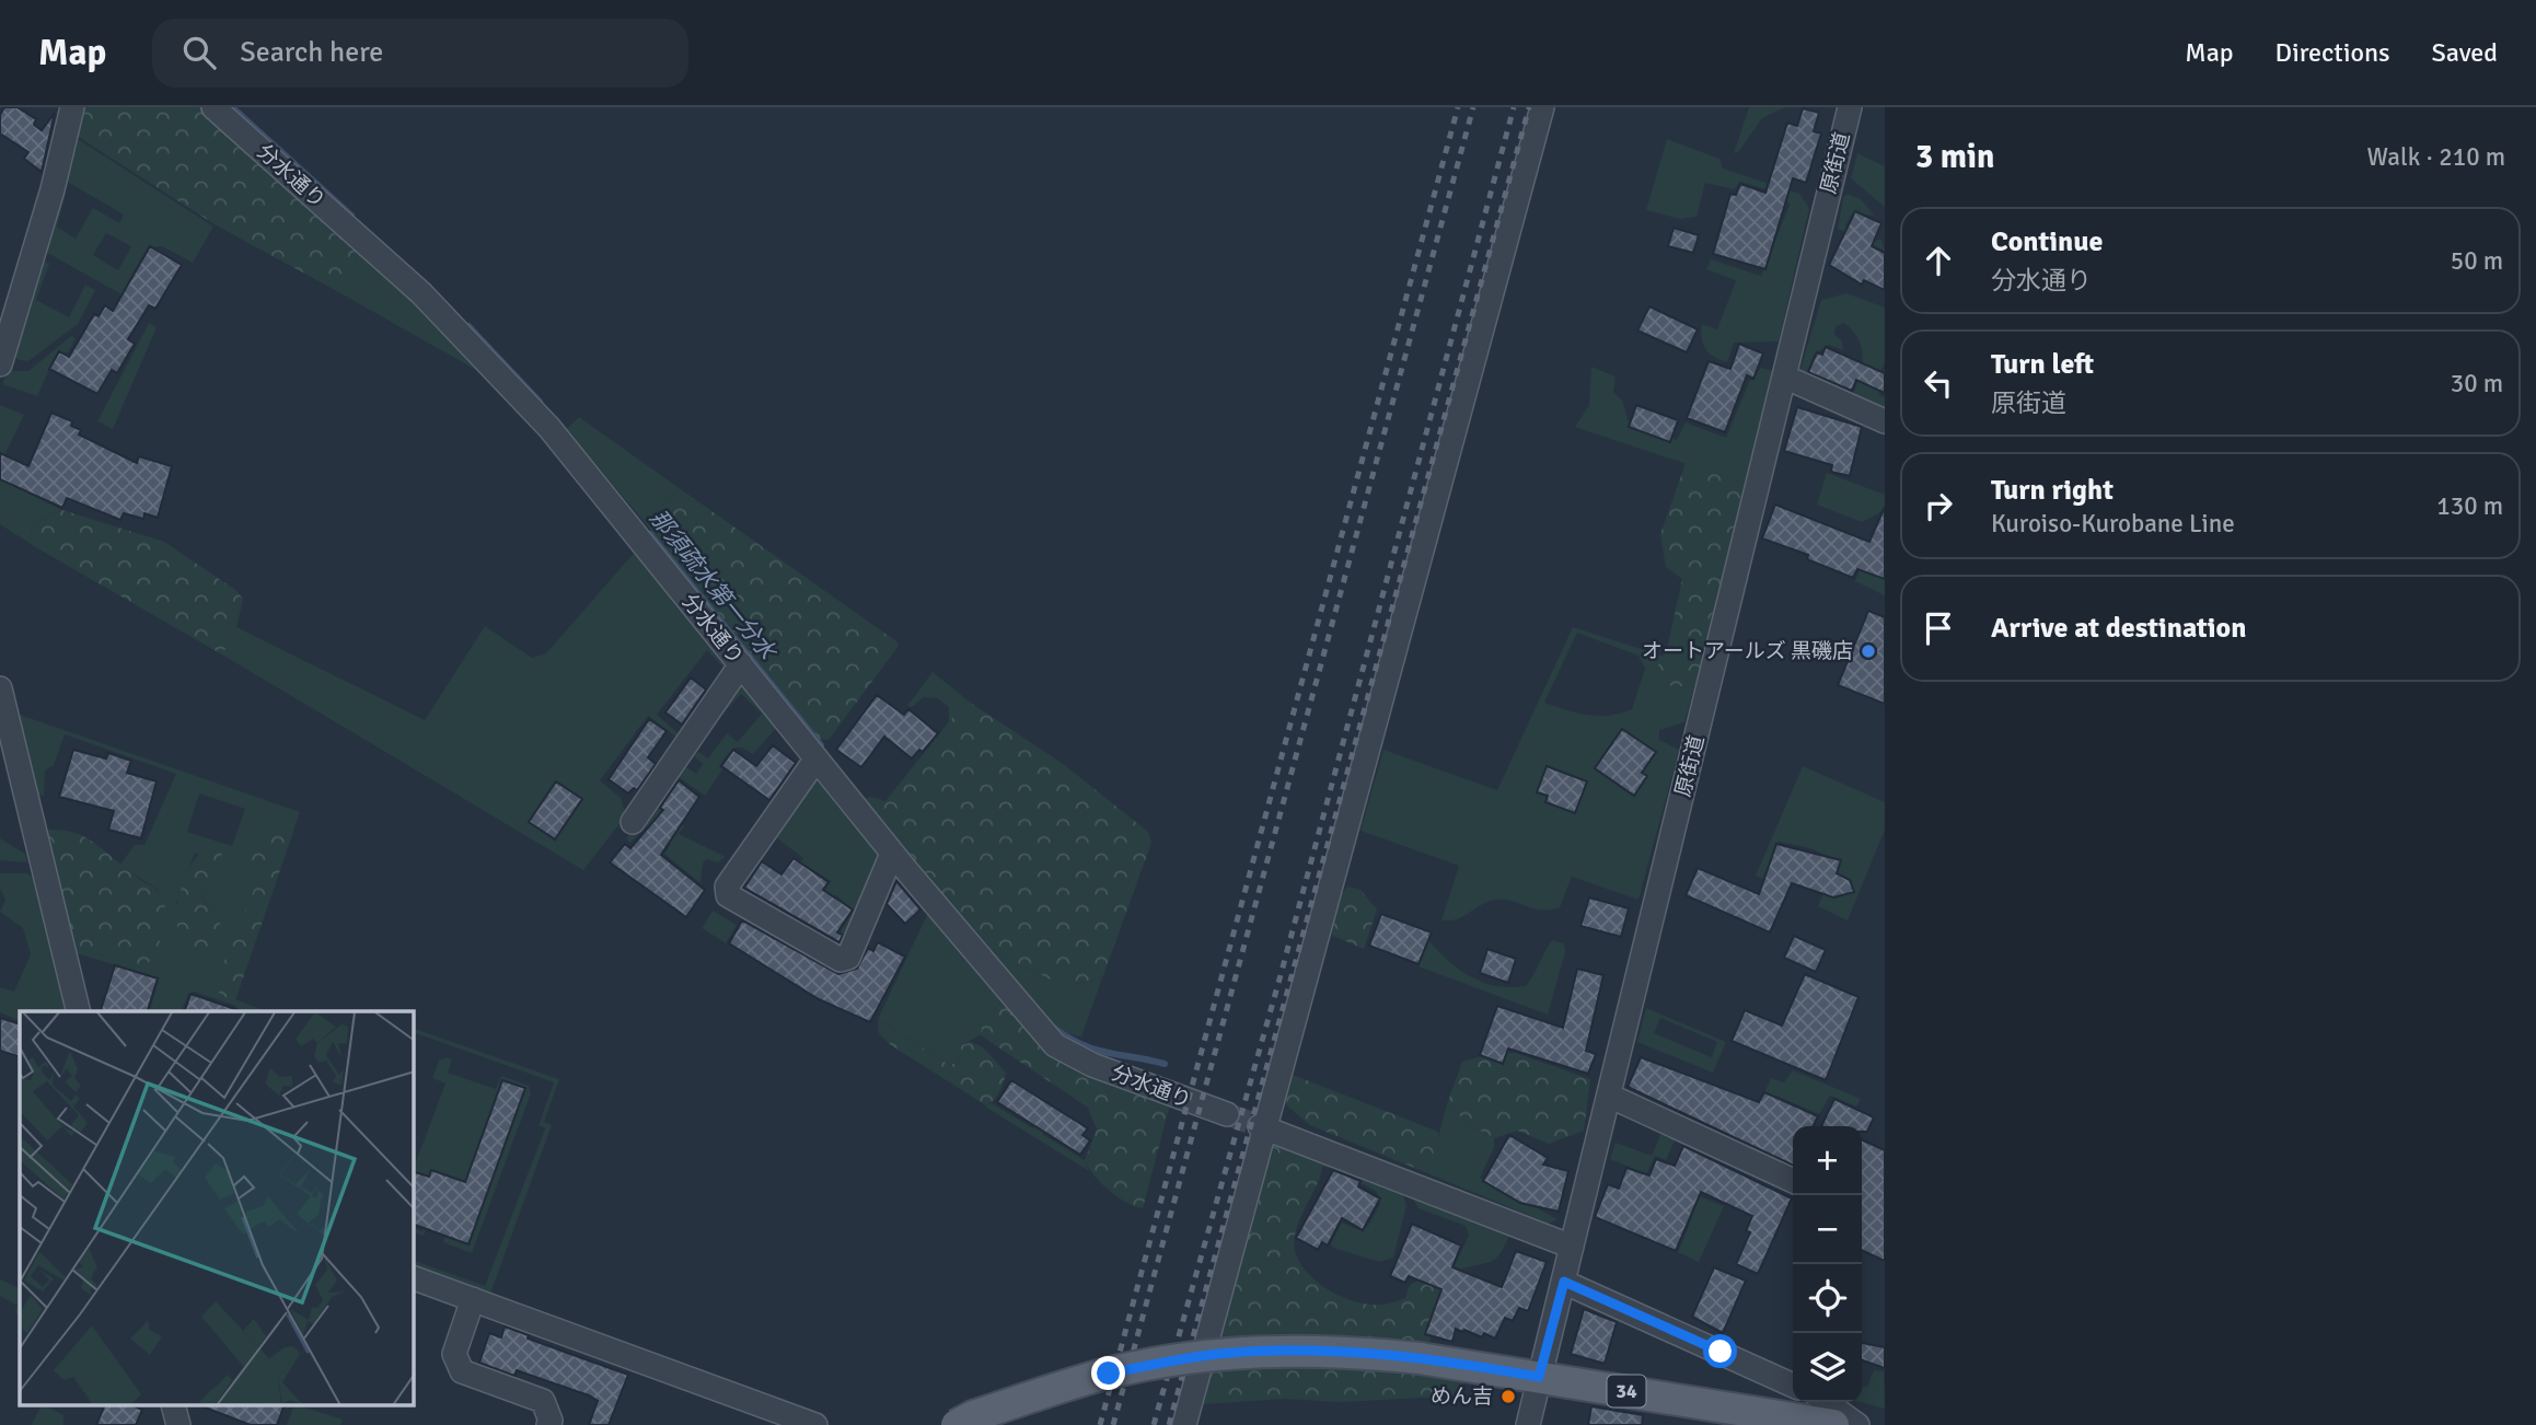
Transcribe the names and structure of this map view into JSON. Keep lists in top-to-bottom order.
{
  "streets": {
    "main road": ["34"],
    "street": ["原街道", "分水通り"]
  },
  "crossings": [
    ["原街道", "34"]
  ],
  "water": ["那須疏水第一分水"],
  "places": ["オートアールズ 黒磯店", "めん吉"],
  "page": {
    "header": "Map",
    "search": "Search here",
    "nav": ["Map", "Directions", "Saved"],
    "heading": ["3 min", "Walk · 210 m"],
    "list": [
      ["Continue", "分水通り", "50 m"],
      ["Turn left", "原街道", "30 m"],
      ["Turn right", "Kuroiso-Kurobane Line", "130 m"],
      "Arrive at destination"
    ],
    "map_buttons": ["+", "−"]
  }
}
